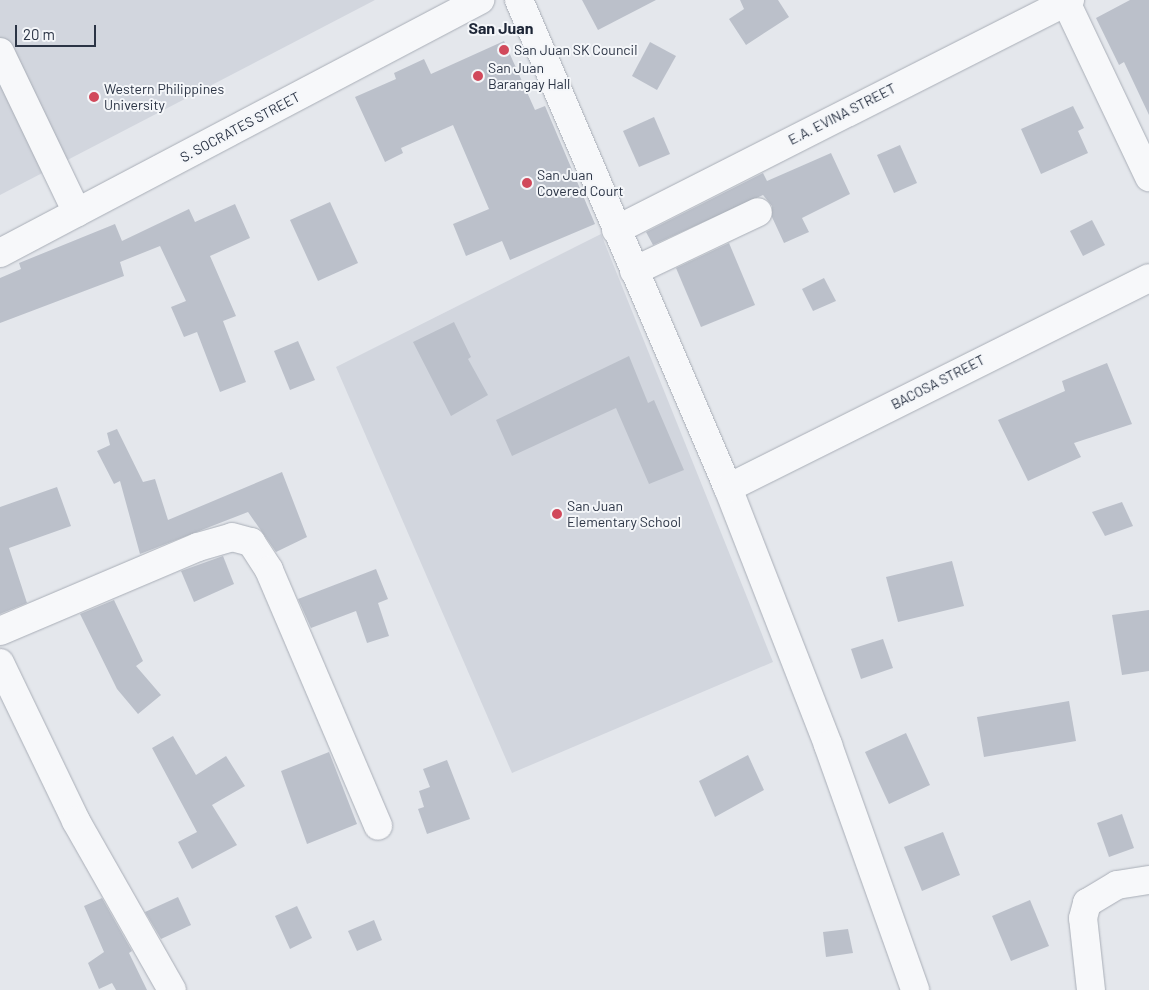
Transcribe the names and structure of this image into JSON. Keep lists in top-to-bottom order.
{
  "streets": {
    "street": ["E.A. EVINA STREET", "S. SOCRATES STREET", "BACOSA STREET"]
  },
  "districts": ["San Juan"],
  "places": [
    "San Juan SK Council",
    "San Juan Barangay Hall",
    "Western Philippines University",
    "San Juan Covered Court",
    "San Juan Elementary School"
  ],
  "scale_bar": "20 m"
}
